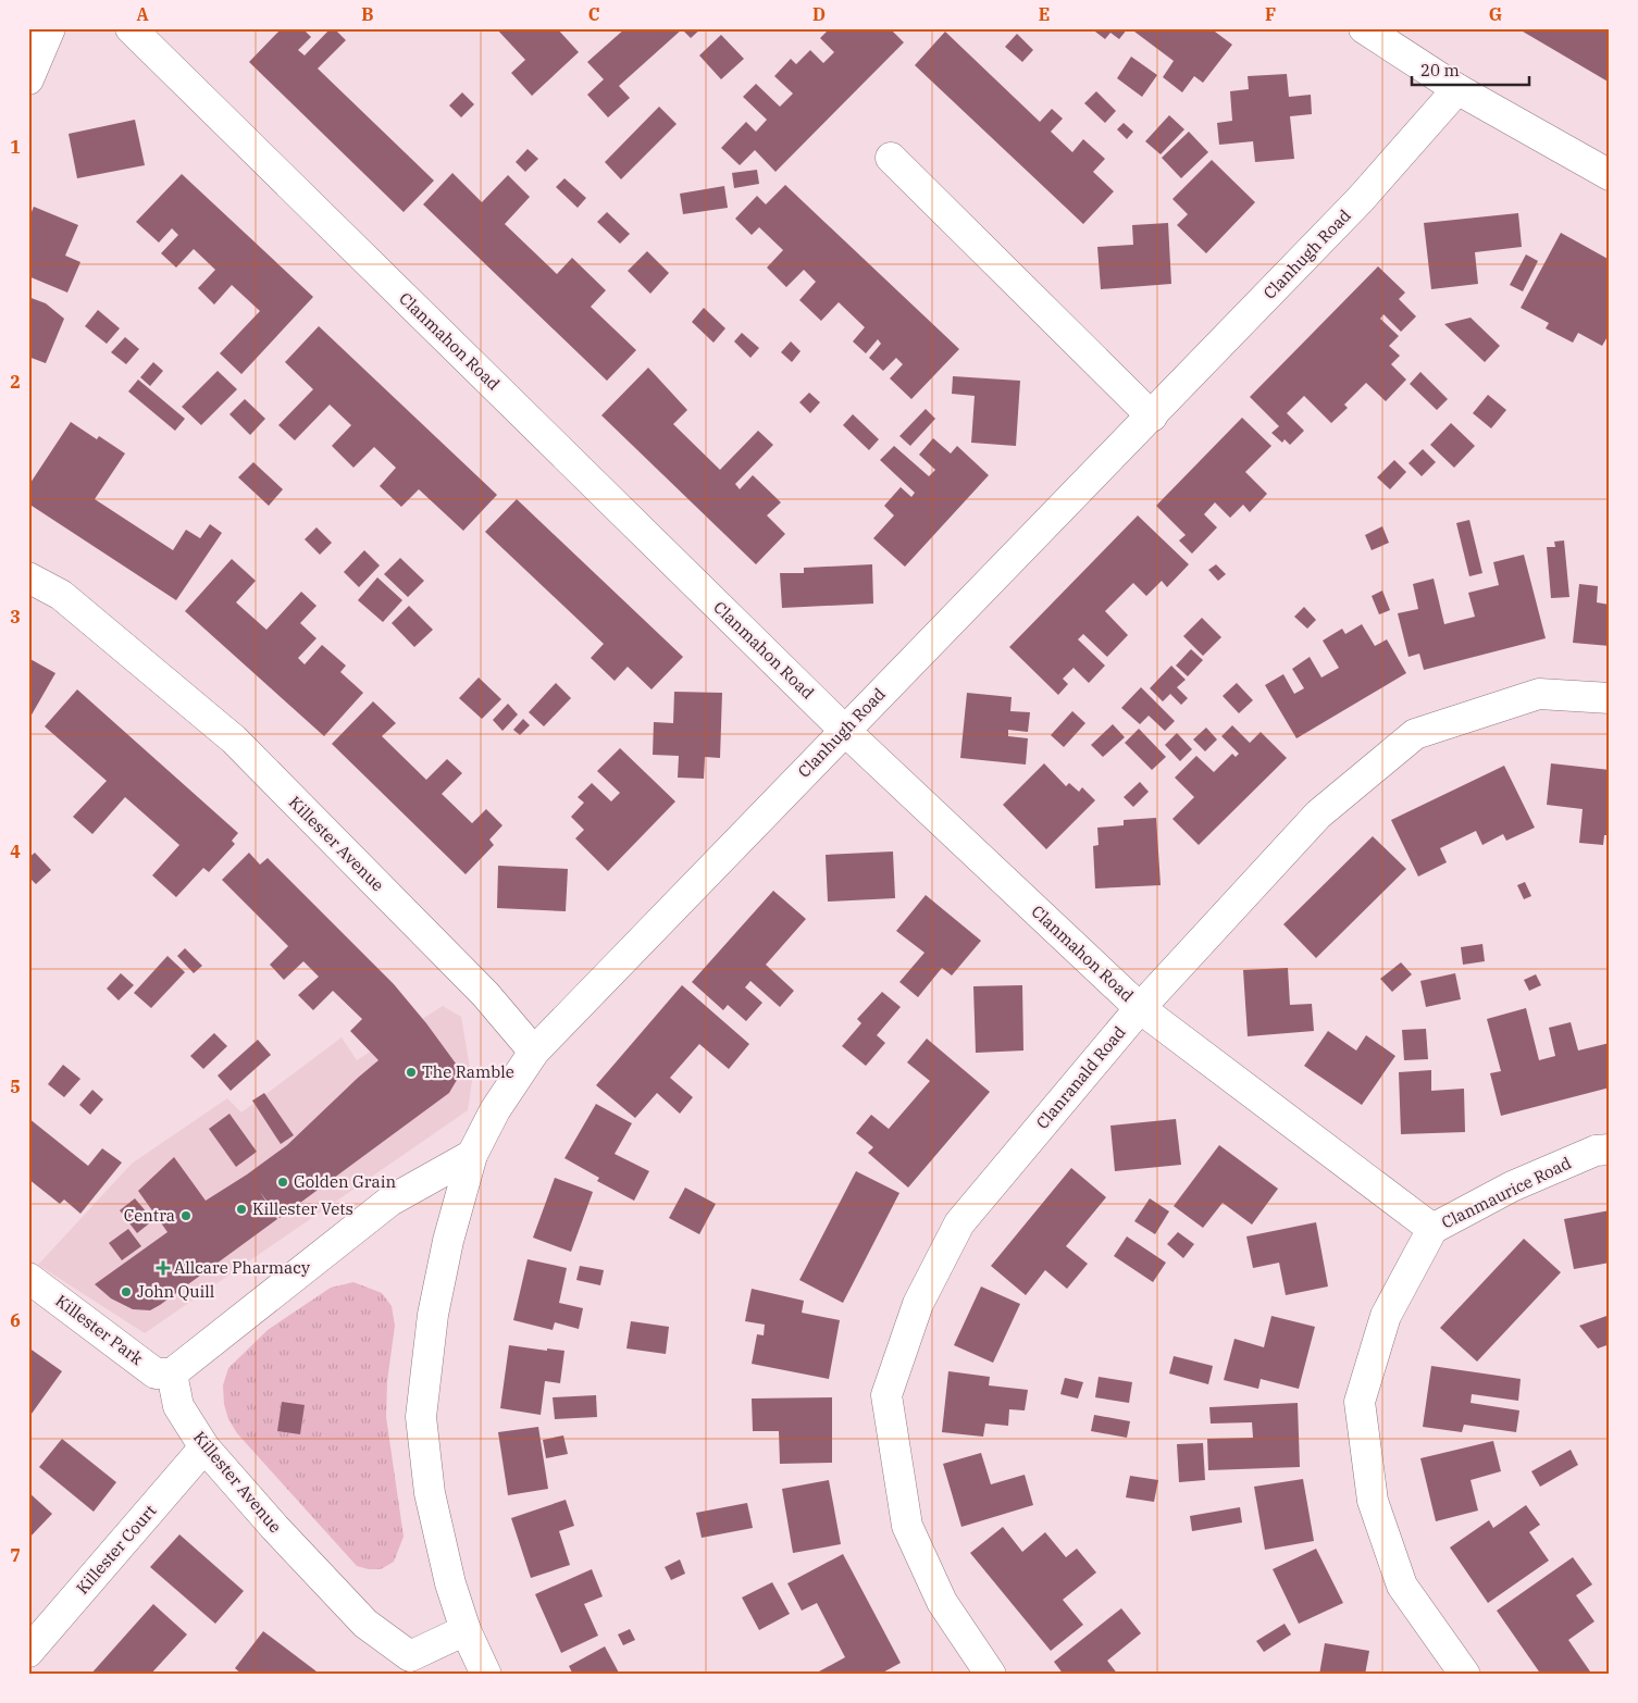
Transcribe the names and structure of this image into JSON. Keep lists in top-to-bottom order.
{
  "streets": {
    "street": [
      "Clanhugh Road",
      "Clanmahon Road",
      "Killester Avenue",
      "Clanranald Road",
      "Clanmaurice Road",
      "Killester Park",
      "Killester Court"
    ]
  },
  "crossings": [
    ["Clanhugh Road", "Clanmahon Road"],
    ["Clanhugh Road", "Killester Avenue"],
    ["Clanmahon Road", "Clanranald Road"],
    ["Clanmahon Road", "Clanmaurice Road"],
    ["Killester Avenue", "Killester Park"],
    ["Killester Avenue", "Killester Court"]
  ],
  "places": {
    "other": [
      "The Ramble",
      "Golden Grain",
      "Killester Vets",
      "Centra",
      "John Quill"
    ],
    "health": ["Allcare Pharmacy"]
  },
  "scale_bar": "20 m",
  "grid": {
    "columns": [
      "A",
      "B",
      "C",
      "D",
      "E",
      "F",
      "G"
    ],
    "rows": [
      "1",
      "2",
      "3",
      "4",
      "5",
      "6",
      "7"
    ]
  }
}
